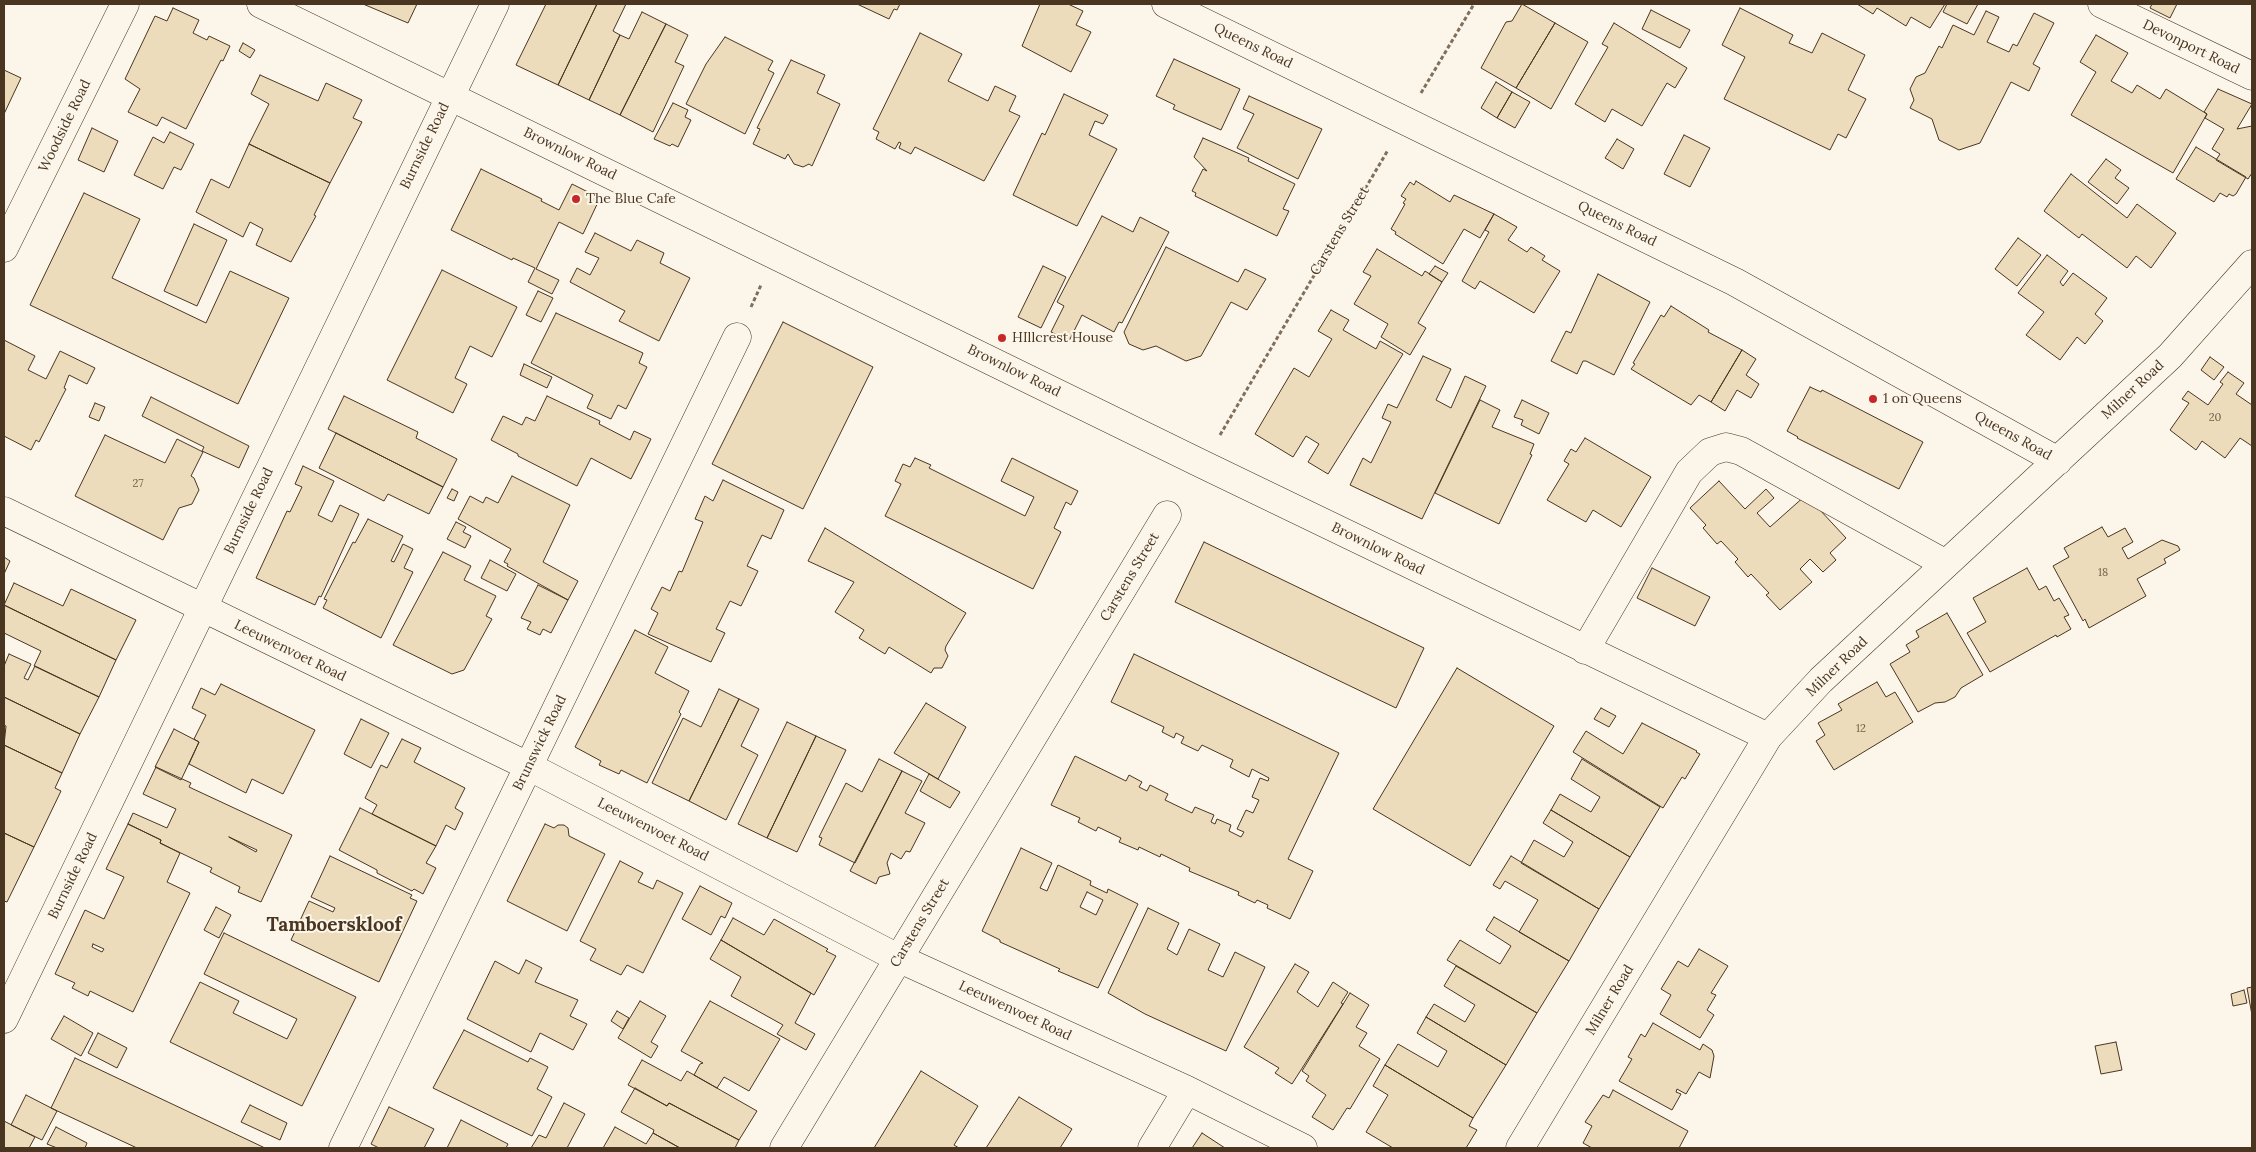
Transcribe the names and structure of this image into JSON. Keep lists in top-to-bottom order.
{
  "streets": {
    "street": [
      "Queens Road",
      "Devonport Road",
      "Woodside Road",
      "Burnside Road",
      "Brownlow Road",
      "Carstens Street",
      "Milner Road",
      "Leeuwenvoet Road",
      "Brunswick Road"
    ]
  },
  "crossings": [
    ["Queens Road", "Carstens Street"],
    ["Queens Road", "Milner Road"],
    ["Burnside Road", "Brownlow Road"],
    ["Burnside Road", "Leeuwenvoet Road"],
    ["Brownlow Road", "Carstens Street"],
    ["Brownlow Road", "Milner Road"],
    ["Carstens Street", "Leeuwenvoet Road"],
    ["Leeuwenvoet Road", "Brunswick Road"]
  ],
  "districts": ["Tamboerskloof"],
  "places": ["The Blue Cafe", "HIllcrest House", "1 on Queens"],
  "house_numbers": [
    "20",
    "27",
    "18",
    "12"
  ]
}
